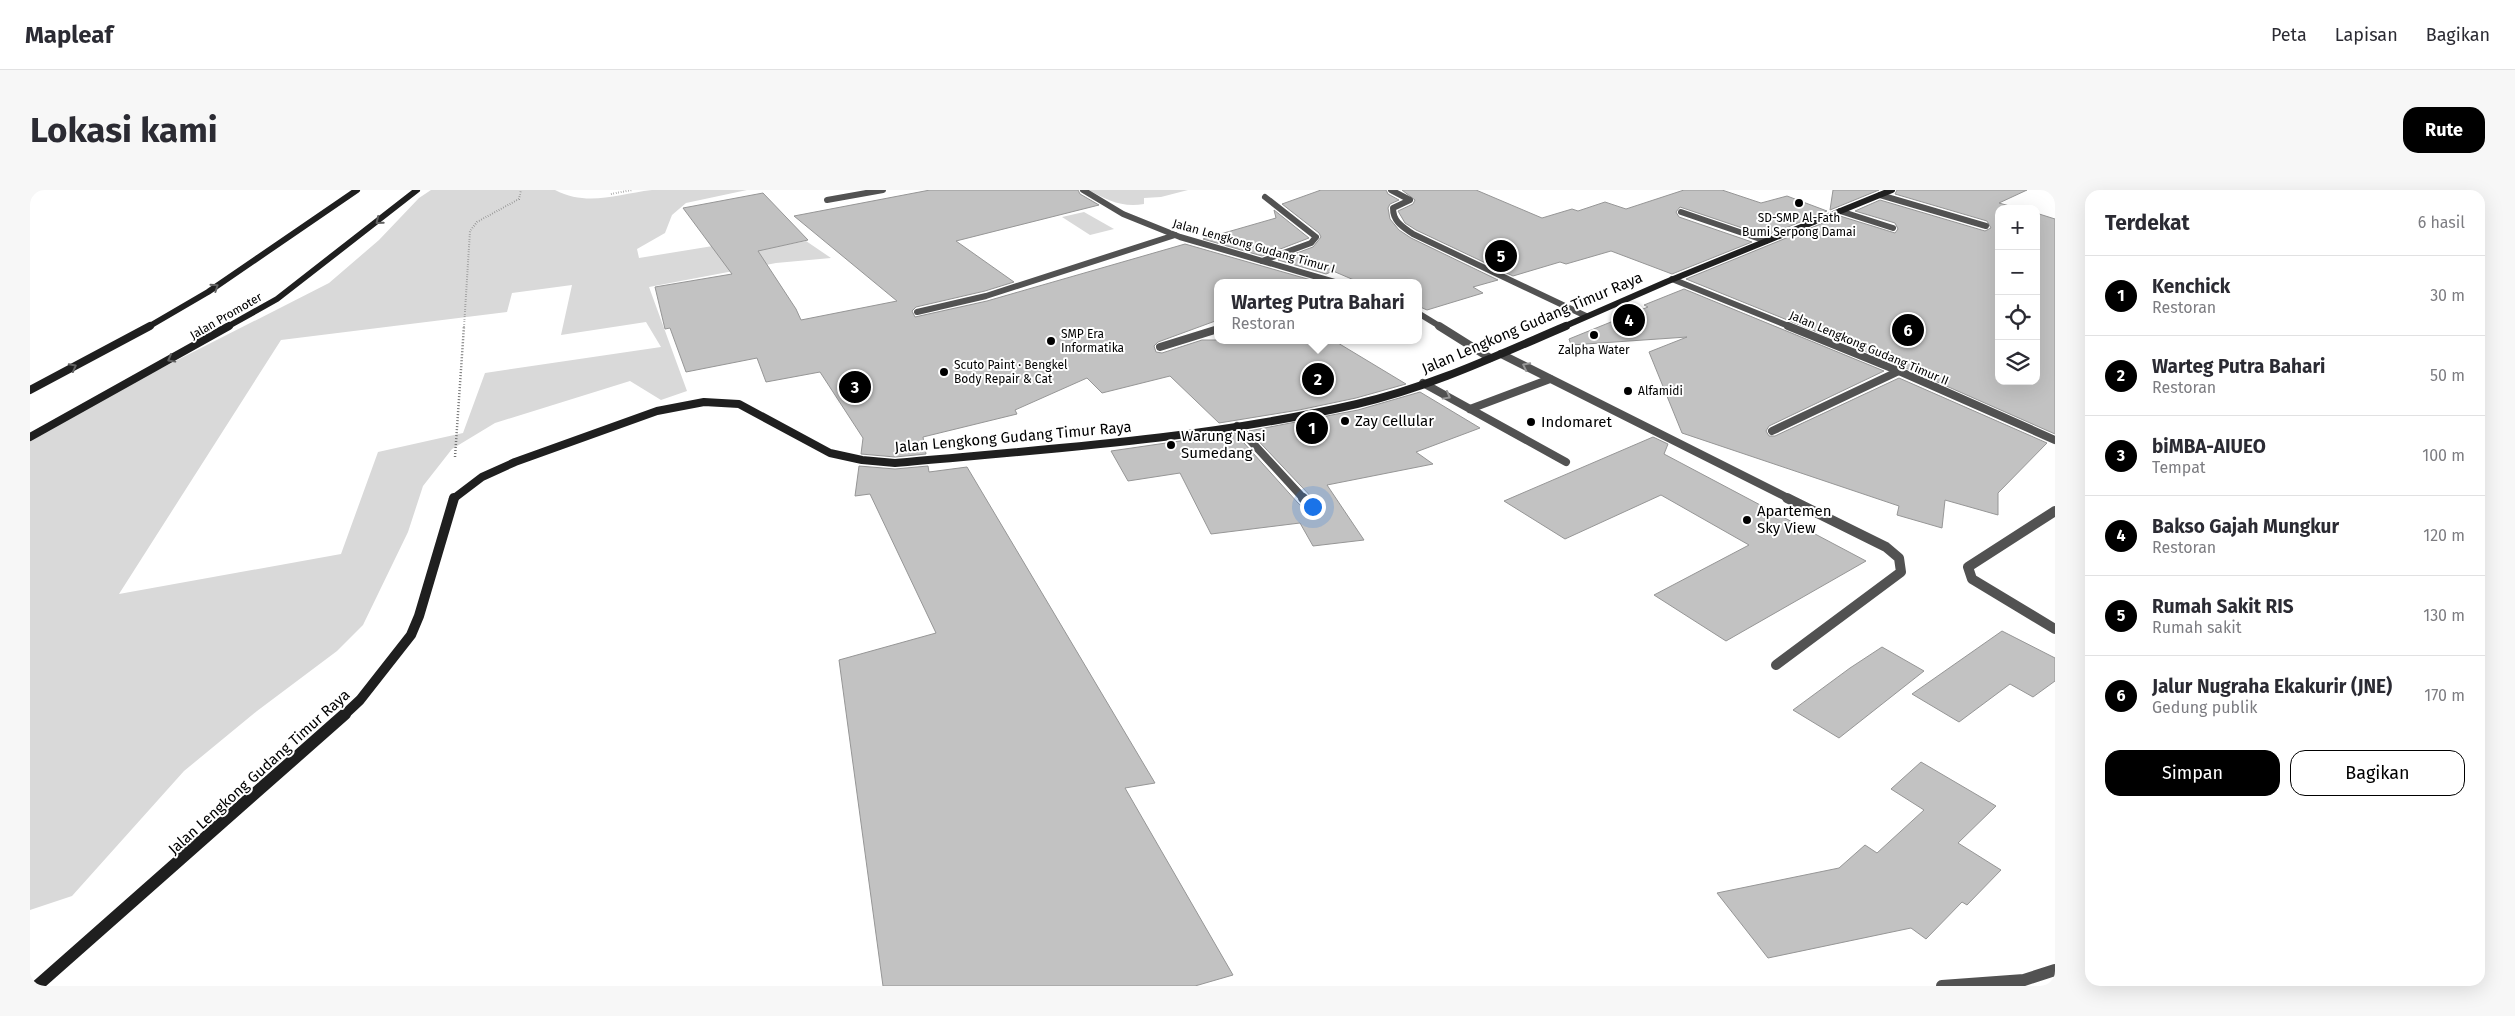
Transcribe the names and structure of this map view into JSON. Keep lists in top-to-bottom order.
{
  "streets": {
    "street": [
      "Jalan Lengkong Gudang Timur I",
      "Jalan Promoter",
      "Jalan Lengkong Gudang Timur Raya",
      "Jalan Lengkong Gudang Timur II"
    ]
  },
  "crossings": [
    ["Jalan Lengkong Gudang Timur Raya", "Jalan Lengkong Gudang Timur II"]
  ],
  "places": [
    "SD-SMP Al-Fath Bumi Serpong Damai",
    "Zalpha Water",
    "SMP Era Informatika",
    "Scuto Paint · Bengkel Body Repair & Cat",
    "Alfamidi",
    "Zay Cellular",
    "Indomaret",
    "Warung Nasi Sumedang",
    "Apartemen Sky View"
  ],
  "page": {
    "header": "Mapleaf",
    "nav": ["Peta", "Lapisan", "Bagikan"],
    "buttons": [
      "Rute",
      ["Simpan", "Bagikan"]
    ],
    "title": "Lokasi kami",
    "heading": ["Terdekat", "6 hasil"],
    "map_buttons": ["+", "−"],
    "pins": [
      "5",
      "4",
      "6",
      "2",
      "3",
      "1"
    ],
    "list": [
      {
        "mark": "1",
        "name": "Kenchick",
        "note": "Restoran",
        "value": "30 m"
      },
      {
        "mark": "2",
        "name": "Warteg Putra Bahari",
        "note": "Restoran",
        "value": "50 m"
      },
      {
        "mark": "3",
        "name": "biMBA-AIUEO",
        "note": "Tempat",
        "value": "100 m"
      },
      {
        "mark": "4",
        "name": "Bakso Gajah Mungkur",
        "note": "Restoran",
        "value": "120 m"
      },
      {
        "mark": "5",
        "name": "Rumah Sakit RIS",
        "note": "Rumah sakit",
        "value": "130 m"
      },
      {
        "mark": "6",
        "name": "Jalur Nugraha Ekakurir (JNE)",
        "note": "Gedung publik",
        "value": "170 m"
      }
    ],
    "popup": ["Warteg Putra Bahari", "Restoran"]
  }
}
